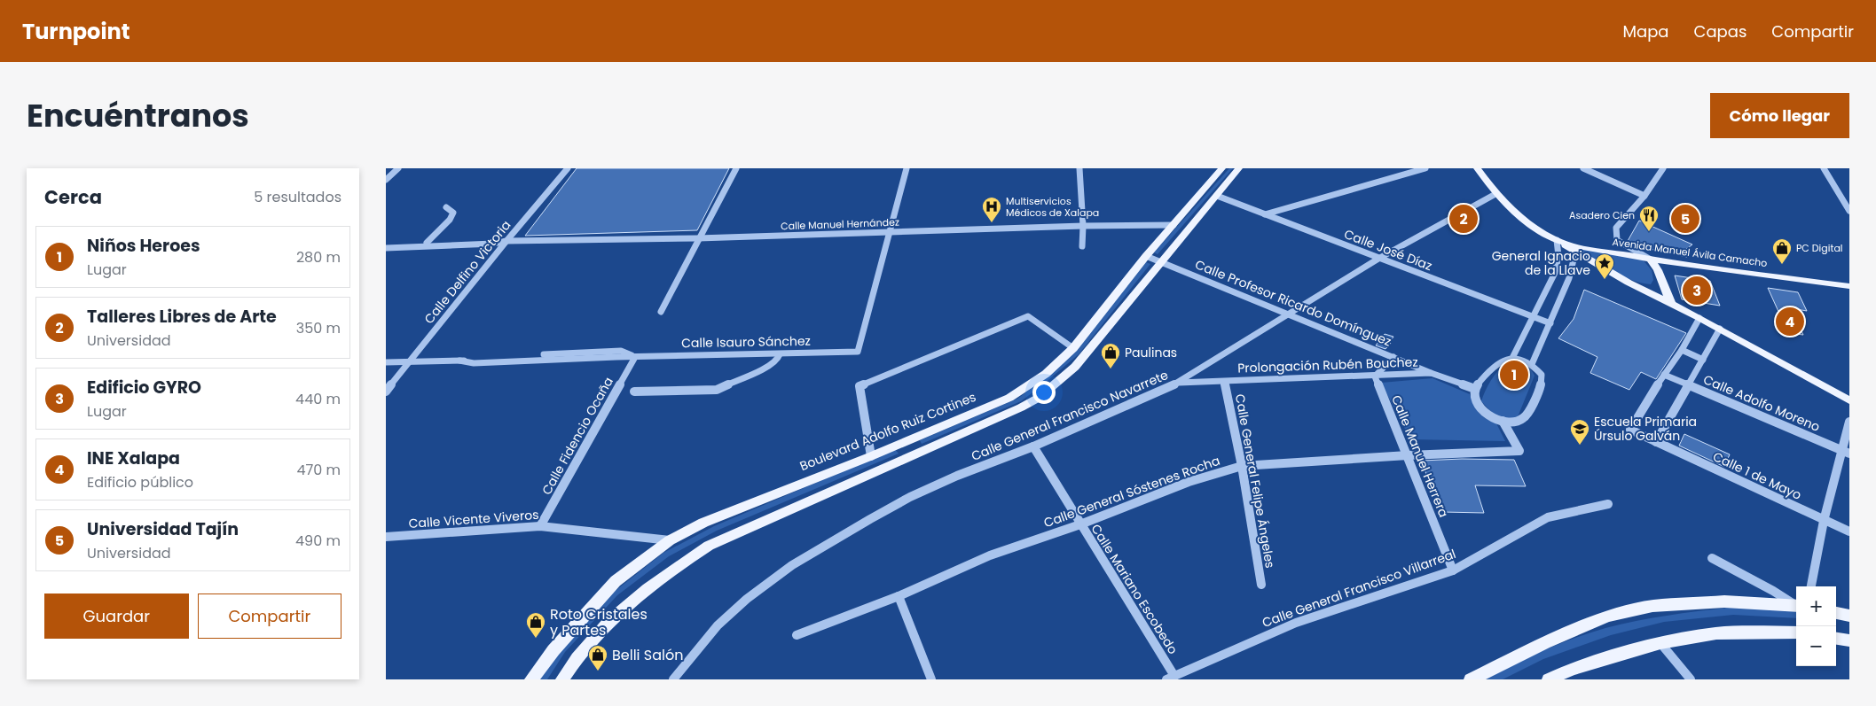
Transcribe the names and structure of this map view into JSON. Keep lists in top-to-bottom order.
{
  "streets": {
    "main road": ["Avenida Manuel Ávila Camacho", "Boulevard Adolfo Ruiz Cortines"],
    "street": [
      "Calle Manuel Hernández",
      "Calle José Díaz",
      "Calle Delfino Victoria",
      "Calle Profesor Ricardo Domínguez",
      "Calle Isauro Sánchez",
      "Prolongación Rubén Bouchez",
      "Calle Adolfo Moreno",
      "Calle General Francisco Navarrete",
      "Calle Fidencio Ocaña",
      "Calle Manuel Herrera",
      "Calle 1 de Mayo",
      "Calle General Felipe Ángeles",
      "Calle General Sóstenes Rocha",
      "Calle Vicente Viveros",
      "Calle General Francisco Villarreal",
      "Calle Mariano Escobedo"
    ]
  },
  "crossings": [
    ["Calle Manuel Hernández", "Calle Delfino Victoria"],
    ["Calle Manuel Hernández", "Calle Isauro Sánchez"],
    ["Calle Manuel Hernández", "Boulevard Adolfo Ruiz Cortines"],
    ["Calle José Díaz", "Calle General Francisco Navarrete"],
    ["Avenida Manuel Ávila Camacho", "Calle General Francisco Navarrete"],
    ["Calle Delfino Victoria", "Calle Isauro Sánchez"],
    ["Calle Profesor Ricardo Domínguez", "Prolongación Rubén Bouchez"],
    ["Calle Profesor Ricardo Domínguez", "Calle General Francisco Navarrete"],
    ["Calle Profesor Ricardo Domínguez", "Boulevard Adolfo Ruiz Cortines"],
    ["Calle Isauro Sánchez", "Calle Fidencio Ocaña"],
    ["Prolongación Rubén Bouchez", "Calle General Francisco Navarrete"],
    ["Prolongación Rubén Bouchez", "Calle Manuel Herrera"],
    ["Prolongación Rubén Bouchez", "Calle General Felipe Ángeles"],
    ["Prolongación Rubén Bouchez", "Calle General Sóstenes Rocha"],
    ["Calle Adolfo Moreno", "Calle 1 de Mayo"],
    ["Calle General Francisco Navarrete", "Calle Mariano Escobedo"],
    ["Boulevard Adolfo Ruiz Cortines", "Calle Vicente Viveros"],
    ["Calle Fidencio Ocaña", "Calle Vicente Viveros"],
    ["Calle Manuel Herrera", "Calle General Sóstenes Rocha"],
    ["Calle Manuel Herrera", "Calle General Francisco Villarreal"],
    ["Calle General Felipe Ángeles", "Calle General Sóstenes Rocha"],
    ["Calle General Sóstenes Rocha", "Calle Mariano Escobedo"],
    ["Calle General Francisco Villarreal", "Calle Mariano Escobedo"]
  ],
  "places": {
    "hospital": ["Multiservicios Médicos de Xalapa"],
    "restaurant": ["Asadero Cien"],
    "shop": [
      "PC Digital",
      "Paulinas",
      "Roto Cristales y Partes",
      "Belli Salón"
    ],
    "place": ["General Ignacio de la Llave"],
    "school or university": ["Escuela Primaria Úrsulo Galván"]
  },
  "page": {
    "header": "Turnpoint",
    "nav": ["Mapa", "Capas", "Compartir"],
    "title": "Encuéntranos",
    "buttons": [
      "Cómo llegar",
      ["Guardar", "Compartir"]
    ],
    "heading": ["Cerca", "5 resultados"],
    "pins": [
      "2",
      "5",
      "3",
      "4",
      "1"
    ],
    "list": [
      {
        "mark": "1",
        "name": "Niños Heroes",
        "note": "Lugar",
        "value": "280 m"
      },
      {
        "mark": "2",
        "name": "Talleres Libres de Arte",
        "note": "Universidad",
        "value": "350 m"
      },
      {
        "mark": "3",
        "name": "Edificio GYRO",
        "note": "Lugar",
        "value": "440 m"
      },
      {
        "mark": "4",
        "name": "INE Xalapa",
        "note": "Edificio público",
        "value": "470 m"
      },
      {
        "mark": "5",
        "name": "Universidad Tajín",
        "note": "Universidad",
        "value": "490 m"
      }
    ],
    "map_buttons": ["+", "−"]
  }
}
